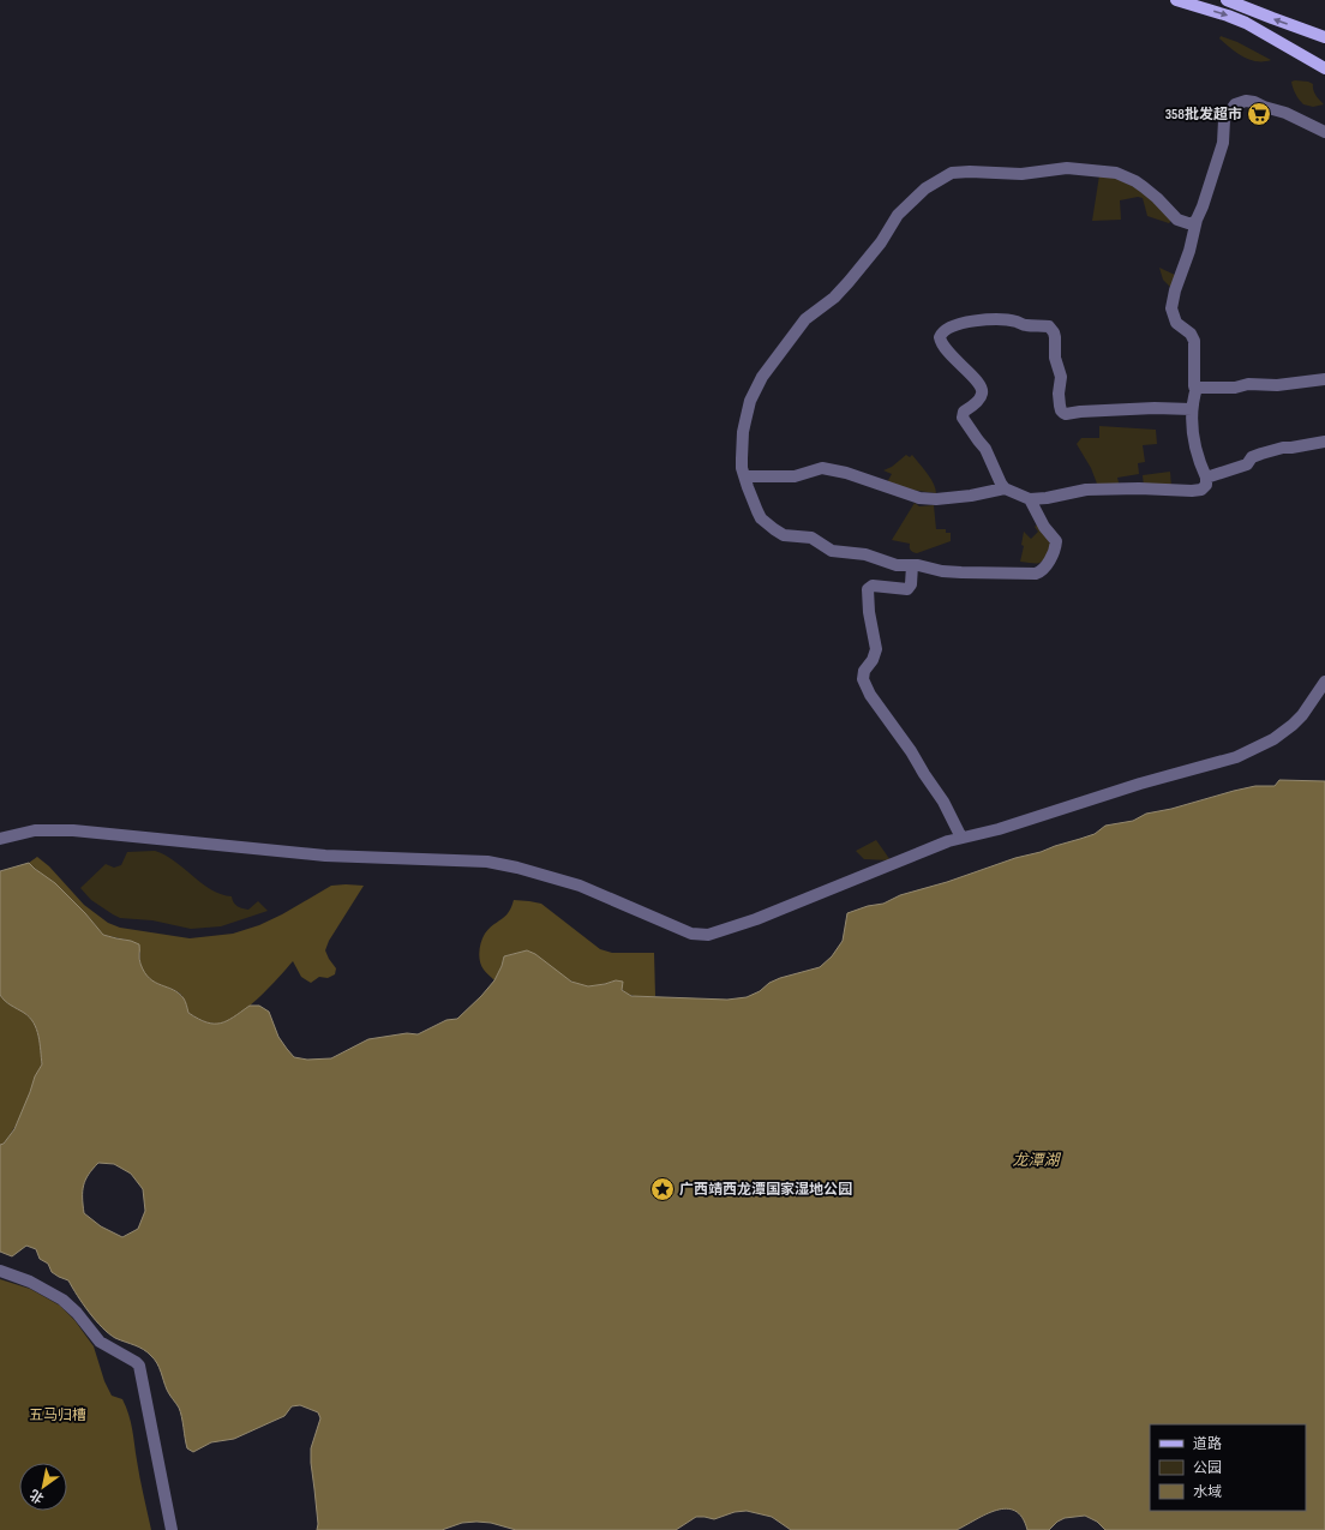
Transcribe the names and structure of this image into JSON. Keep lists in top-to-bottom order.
{
  "water": ["龙潭湖"],
  "parks": ["五马归槽"],
  "places": {
    "supermarket": ["358批发超市"],
    "place": ["广西靖西龙潭国家湿地公园"]
  },
  "legend": ["道路", "公园", "水域"],
  "north": "bottom left"
}
